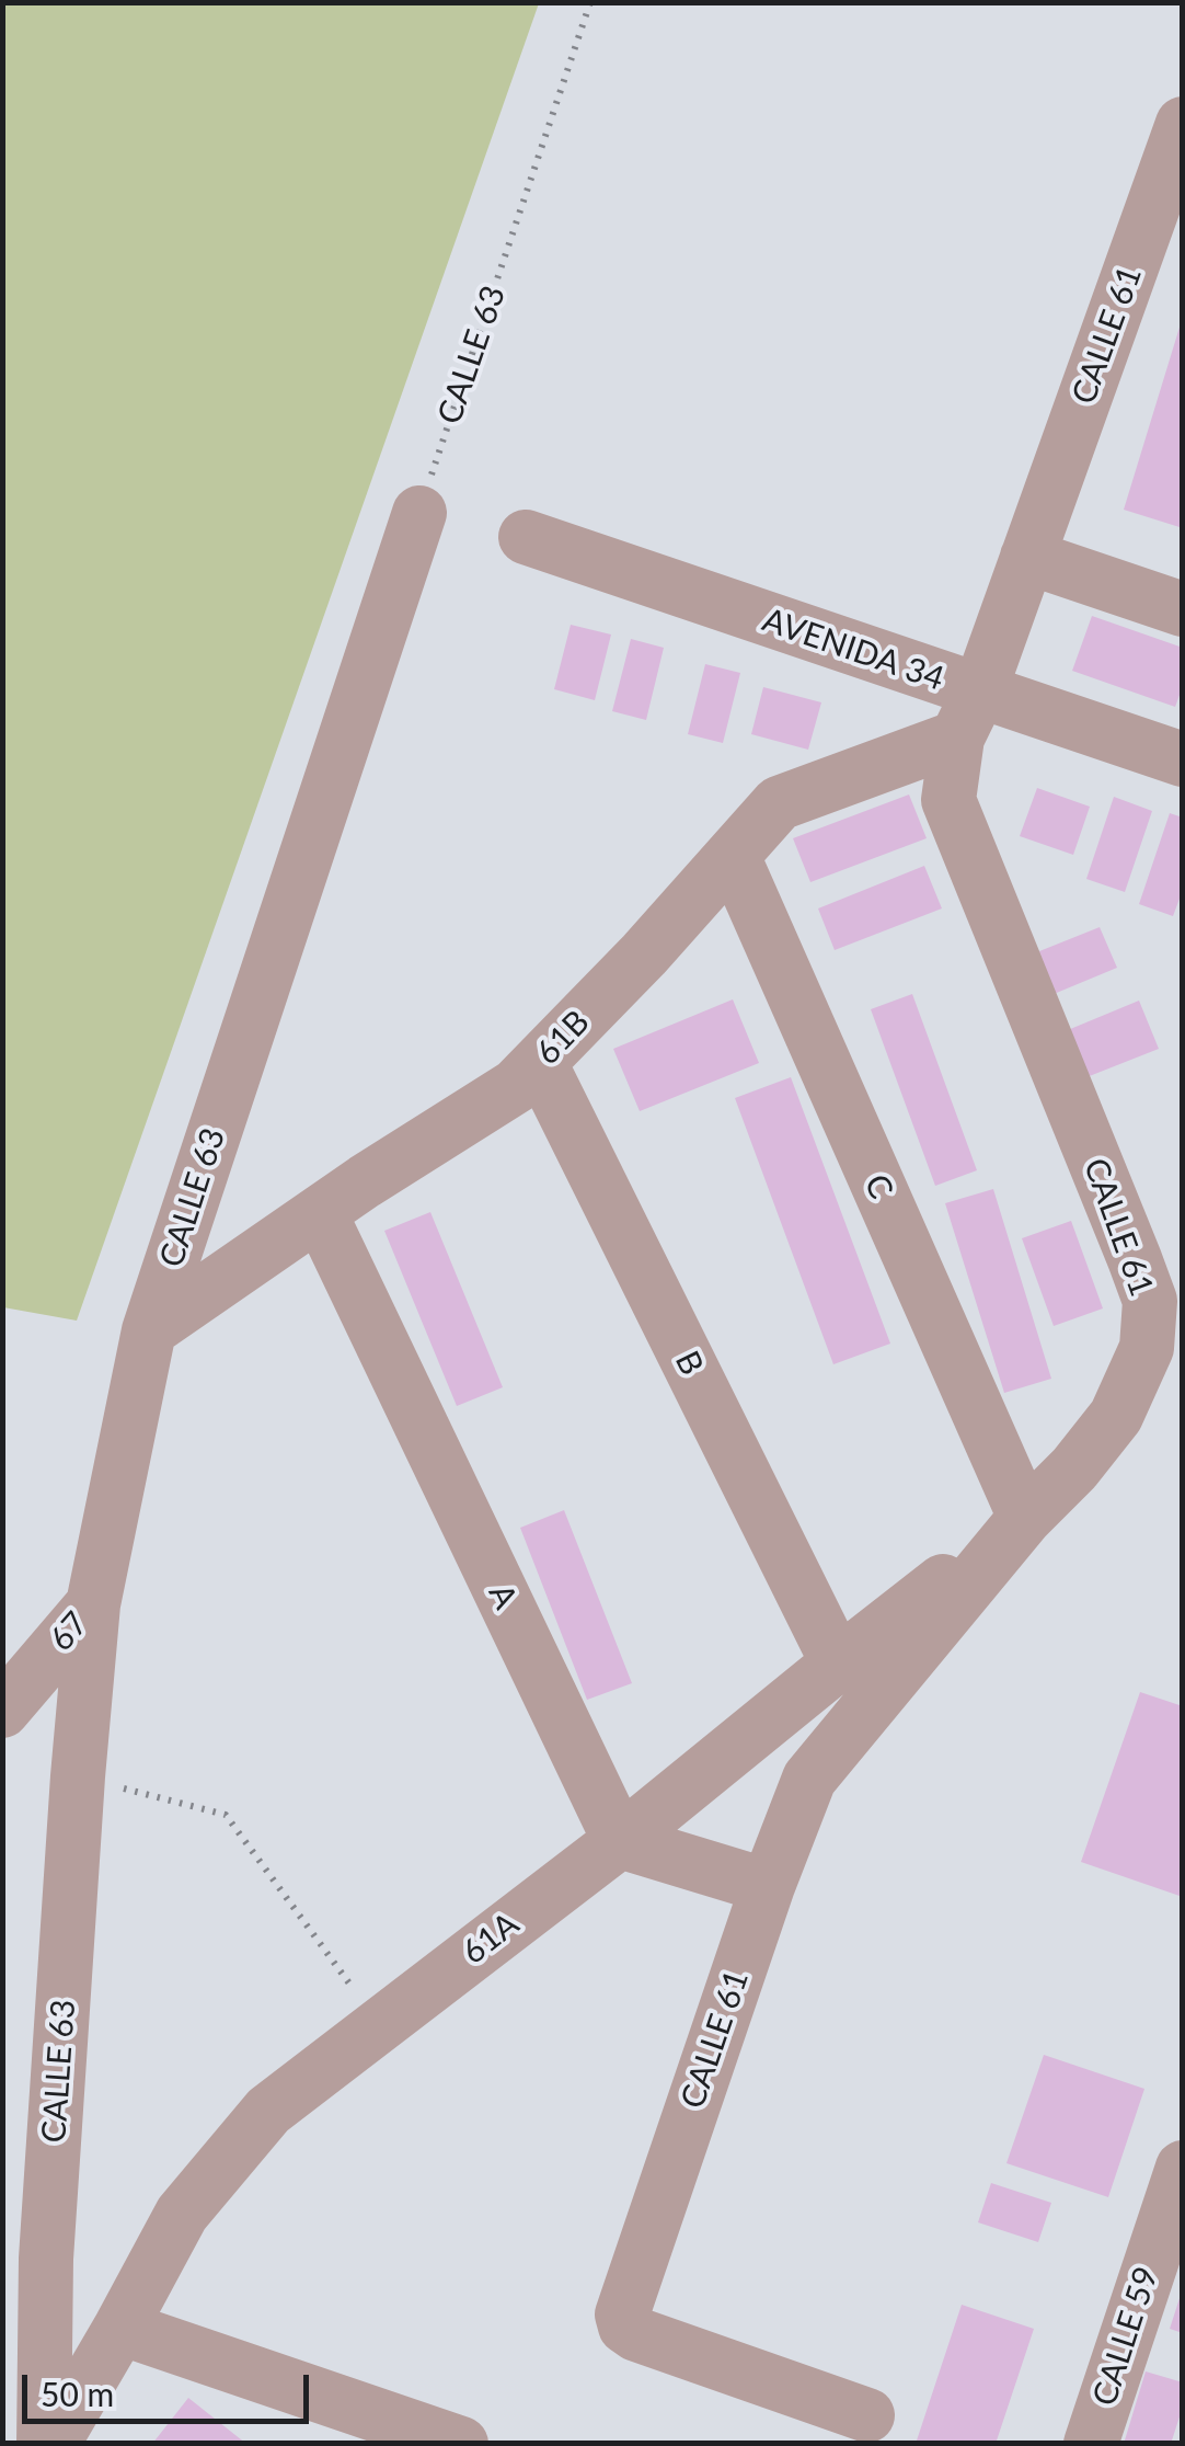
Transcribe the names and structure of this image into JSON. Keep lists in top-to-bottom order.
{
  "streets": {
    "street": [
      "CALLE 61",
      "CALLE 63",
      "AVENIDA 34",
      "61B",
      "C",
      "B",
      "A",
      "67",
      "61A",
      "CALLE 59"
    ]
  },
  "crossings": [
    ["CALLE 61", "AVENIDA 34"],
    ["CALLE 61", "61B"],
    ["CALLE 61", "C"],
    ["CALLE 61", "61A"],
    ["CALLE 63", "61B"],
    ["CALLE 63", "67"],
    ["CALLE 63", "61A"],
    ["AVENIDA 34", "61B"],
    ["61B", "C"],
    ["61B", "B"],
    ["61B", "A"],
    ["C", "61A"],
    ["B", "61A"],
    ["A", "61A"]
  ],
  "scale_bar": "50 m"
}
